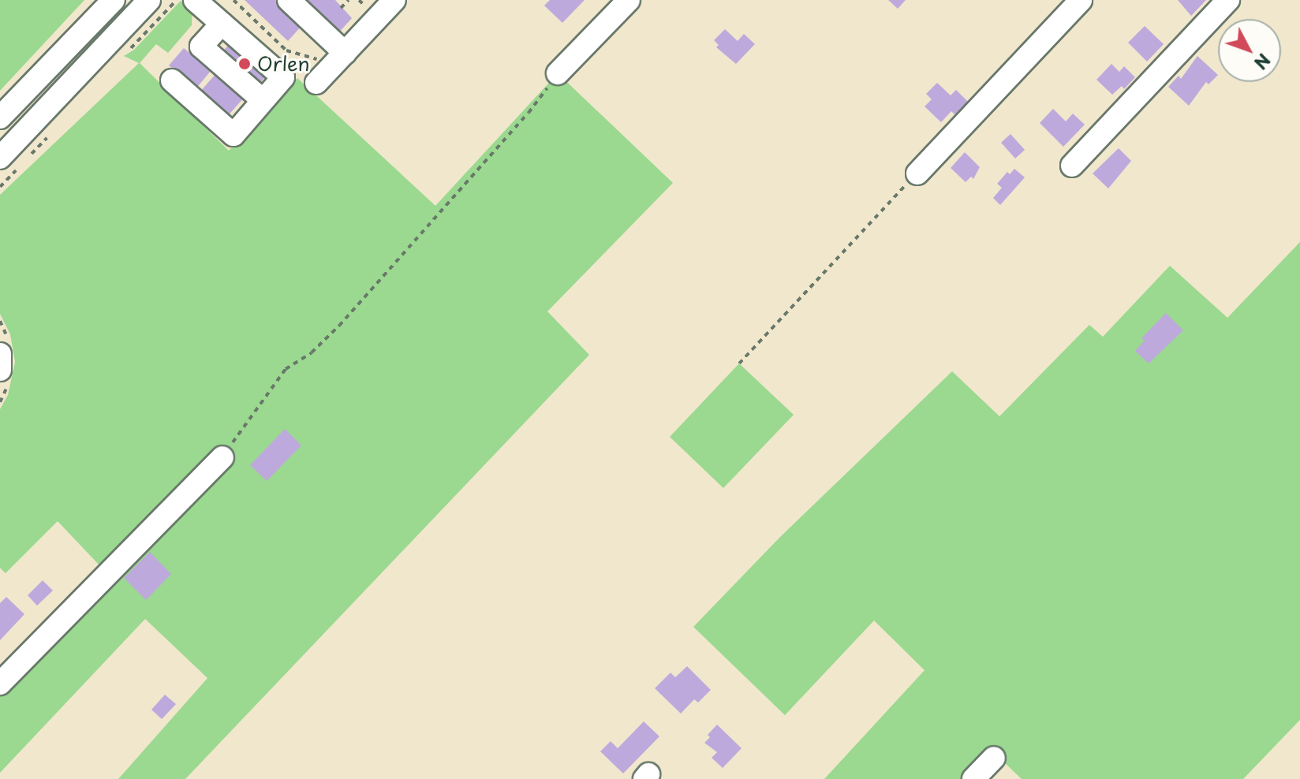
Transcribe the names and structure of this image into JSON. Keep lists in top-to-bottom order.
{
  "places": ["Orlen"],
  "north": "bottom right"
}
